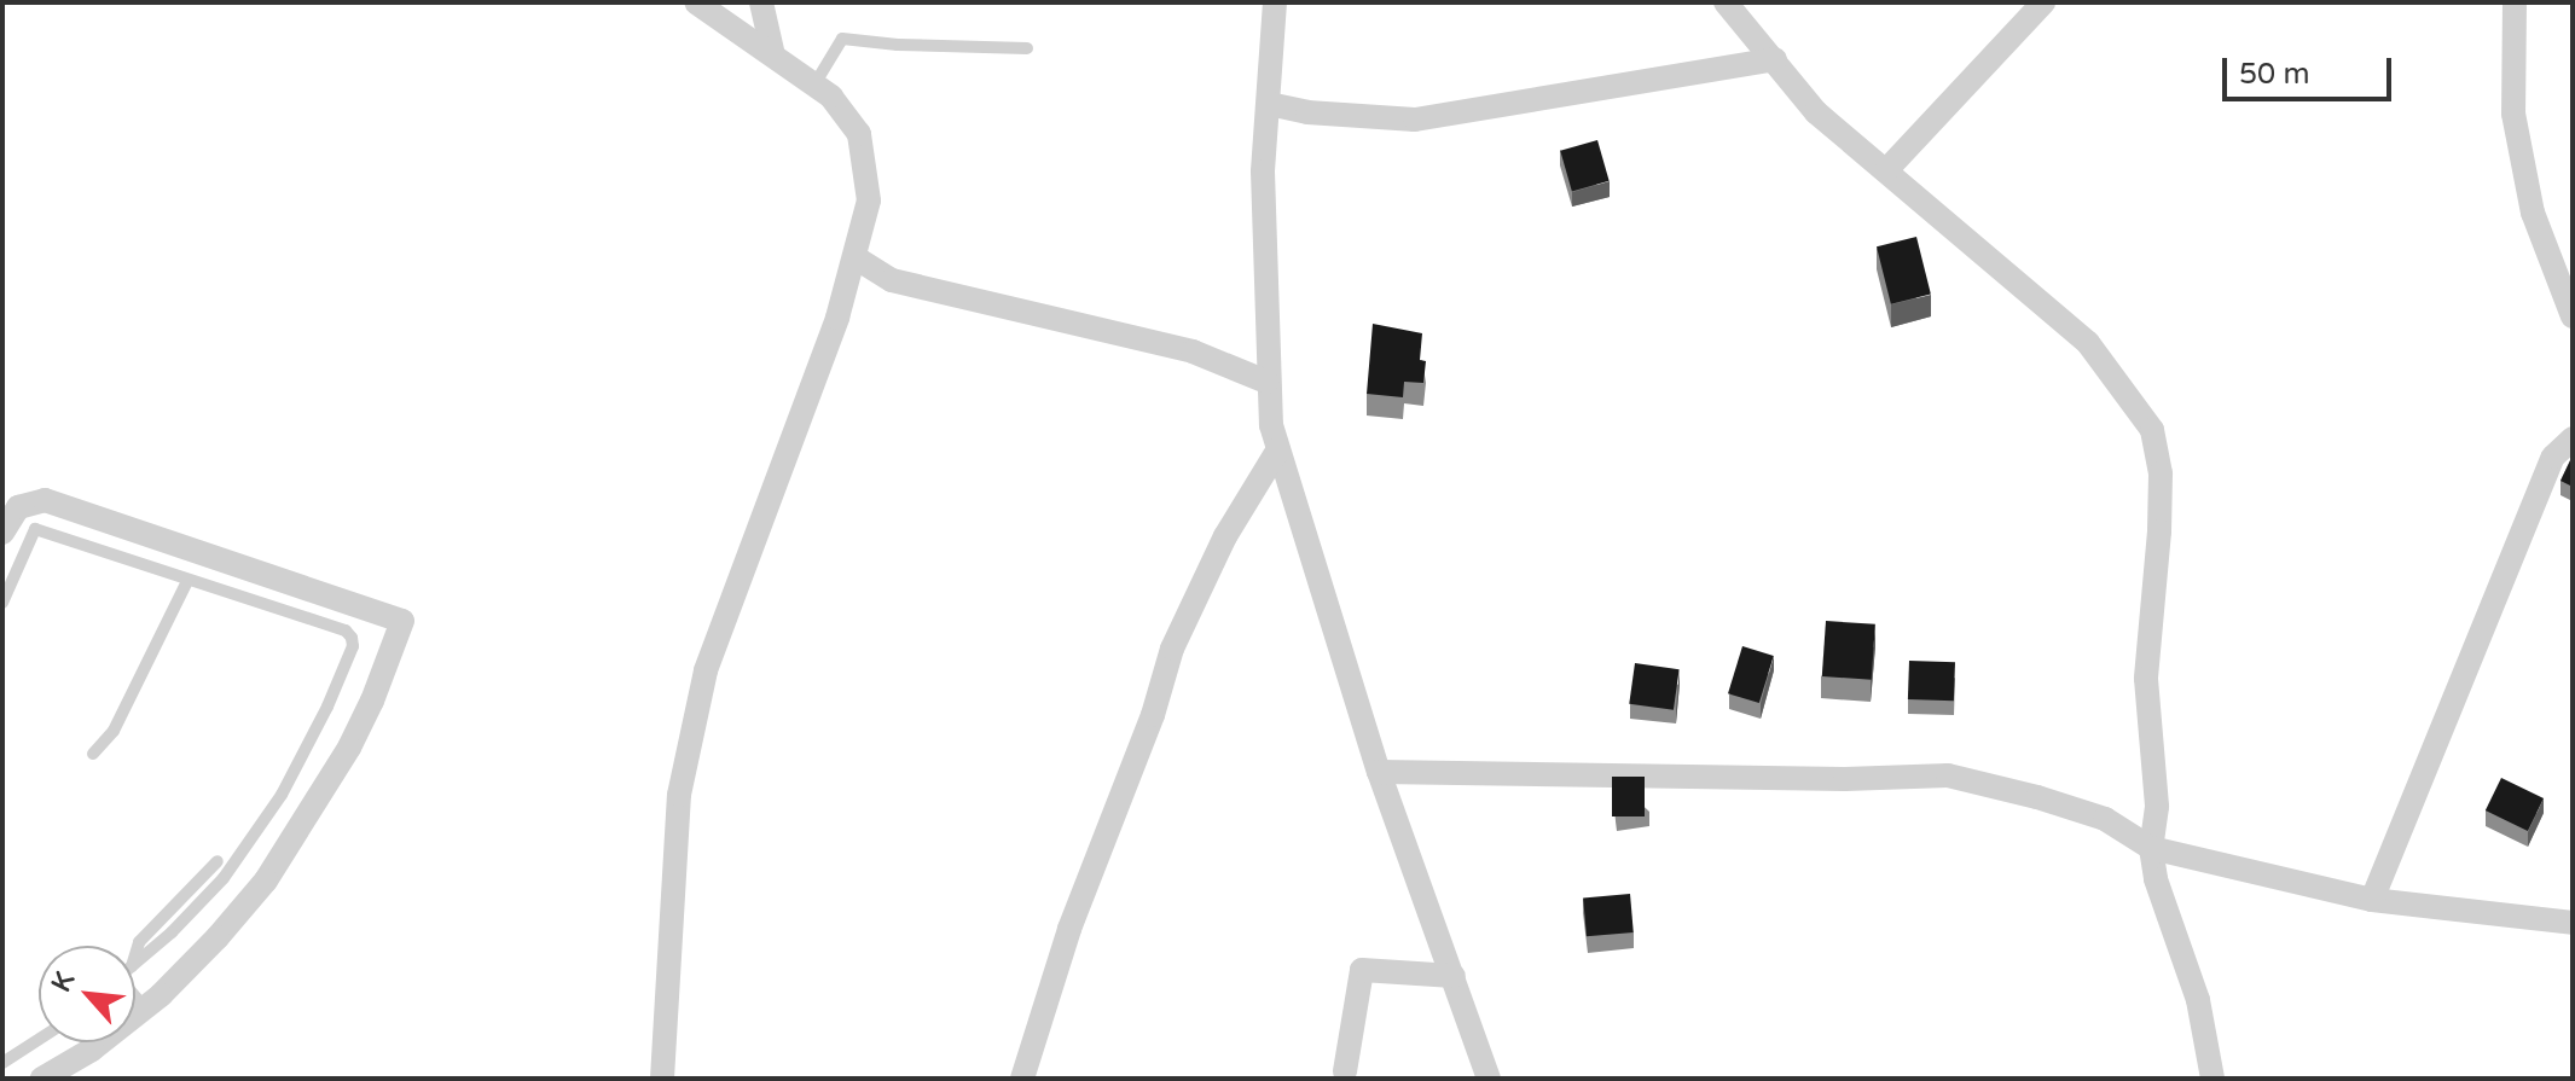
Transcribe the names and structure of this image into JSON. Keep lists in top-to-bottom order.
{
  "scale_bar": "50 m",
  "north": "top left"
}
